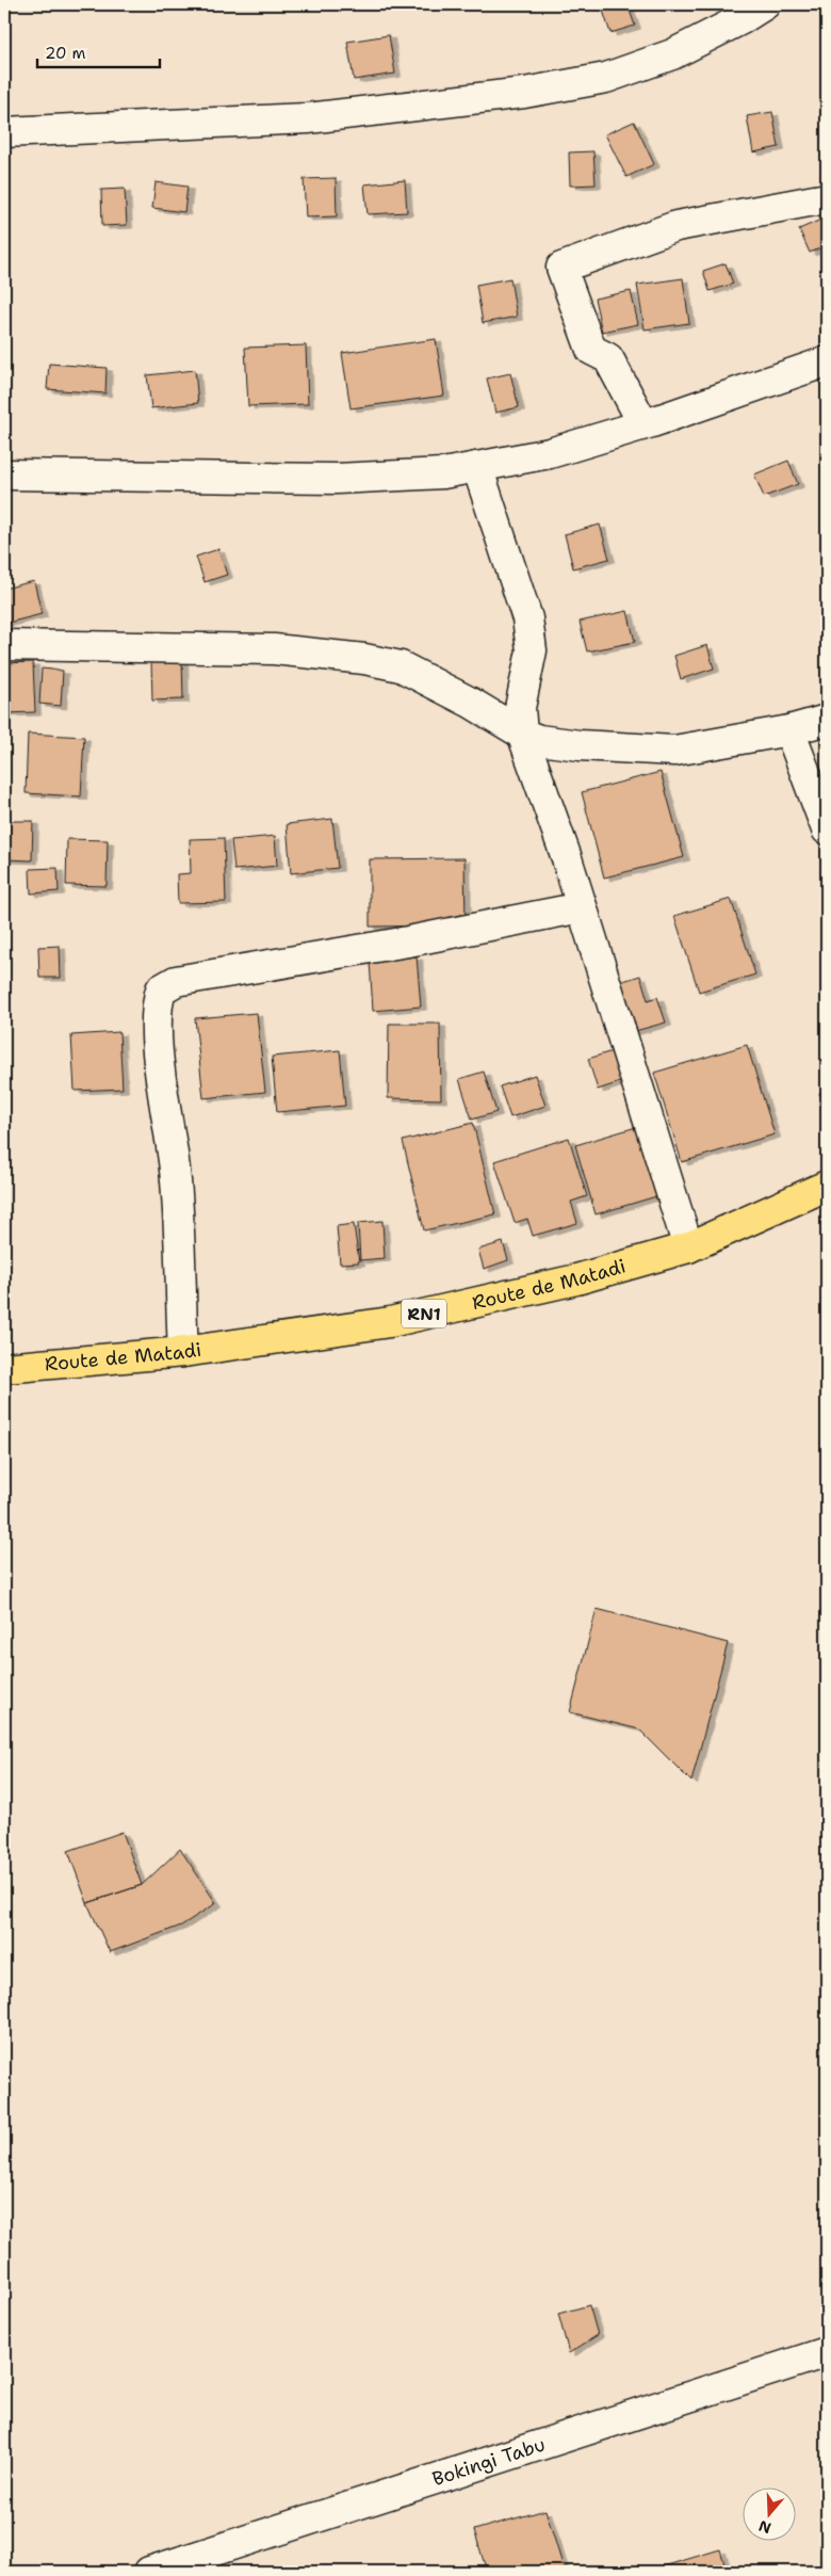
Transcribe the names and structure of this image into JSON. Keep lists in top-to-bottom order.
{
  "streets": {
    "highway": ["Route de Matadi", "RN1"],
    "street": ["Bokingi Tabu"]
  },
  "scale_bar": "20 m",
  "north": "bottom"
}
